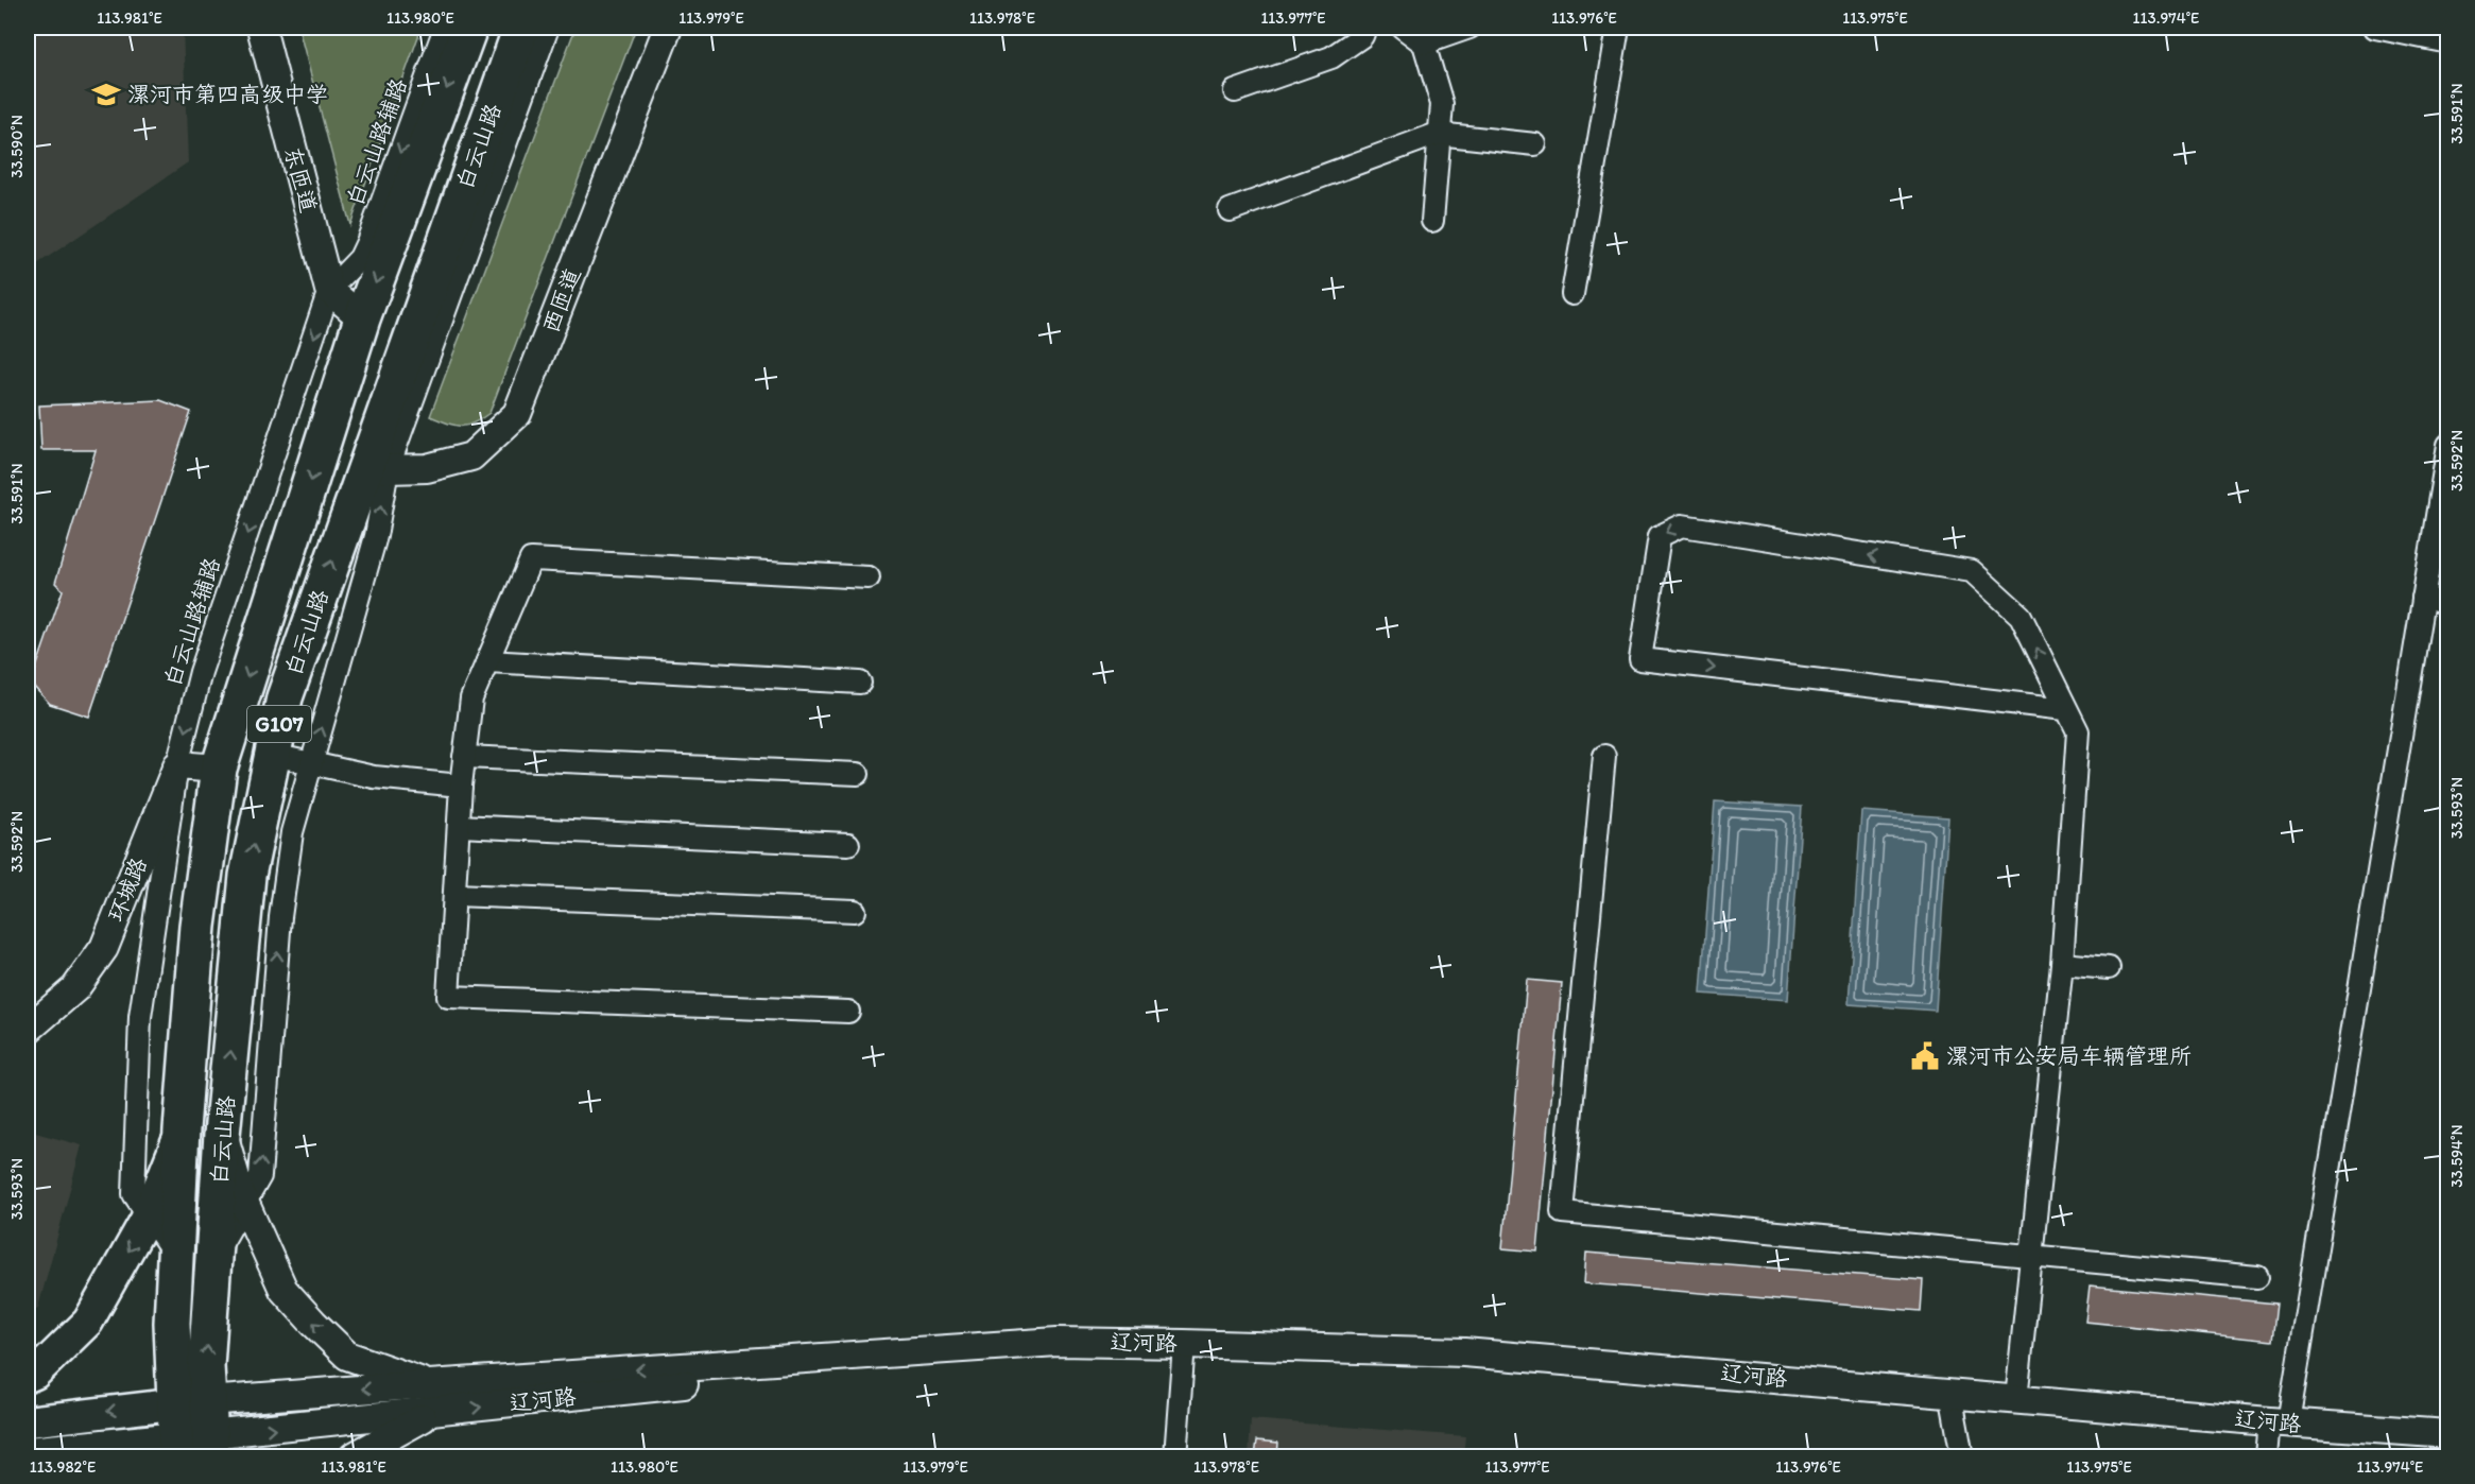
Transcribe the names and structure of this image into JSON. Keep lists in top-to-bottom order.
{
  "streets": {
    "highway": ["白云山路", "G107"],
    "main road": ["辽河路"],
    "street": [
      "白云山路辅路",
      "东匝道",
      "西匝道",
      "环城路"
    ]
  },
  "crossings": [
    ["白云山路辅路", "白云山路"],
    ["白云山路辅路", "东匝道"],
    ["白云山路辅路", "环城路"],
    ["白云山路", "西匝道"],
    ["白云山路", "辽河路"]
  ],
  "places": {
    "school or university": ["漯河市第四高级中学"],
    "public building": ["漯河市公安局车辆管理所"]
  },
  "coordinates": [
    "113.981°E",
    "113.980°E",
    "113.979°E",
    "113.978°E",
    "113.977°E",
    "113.976°E",
    "113.975°E",
    "113.974°E",
    "33.591°N",
    "33.590°N",
    "33.592°N",
    "33.593°N",
    "33.594°N",
    "113.982°E"
  ]
}
